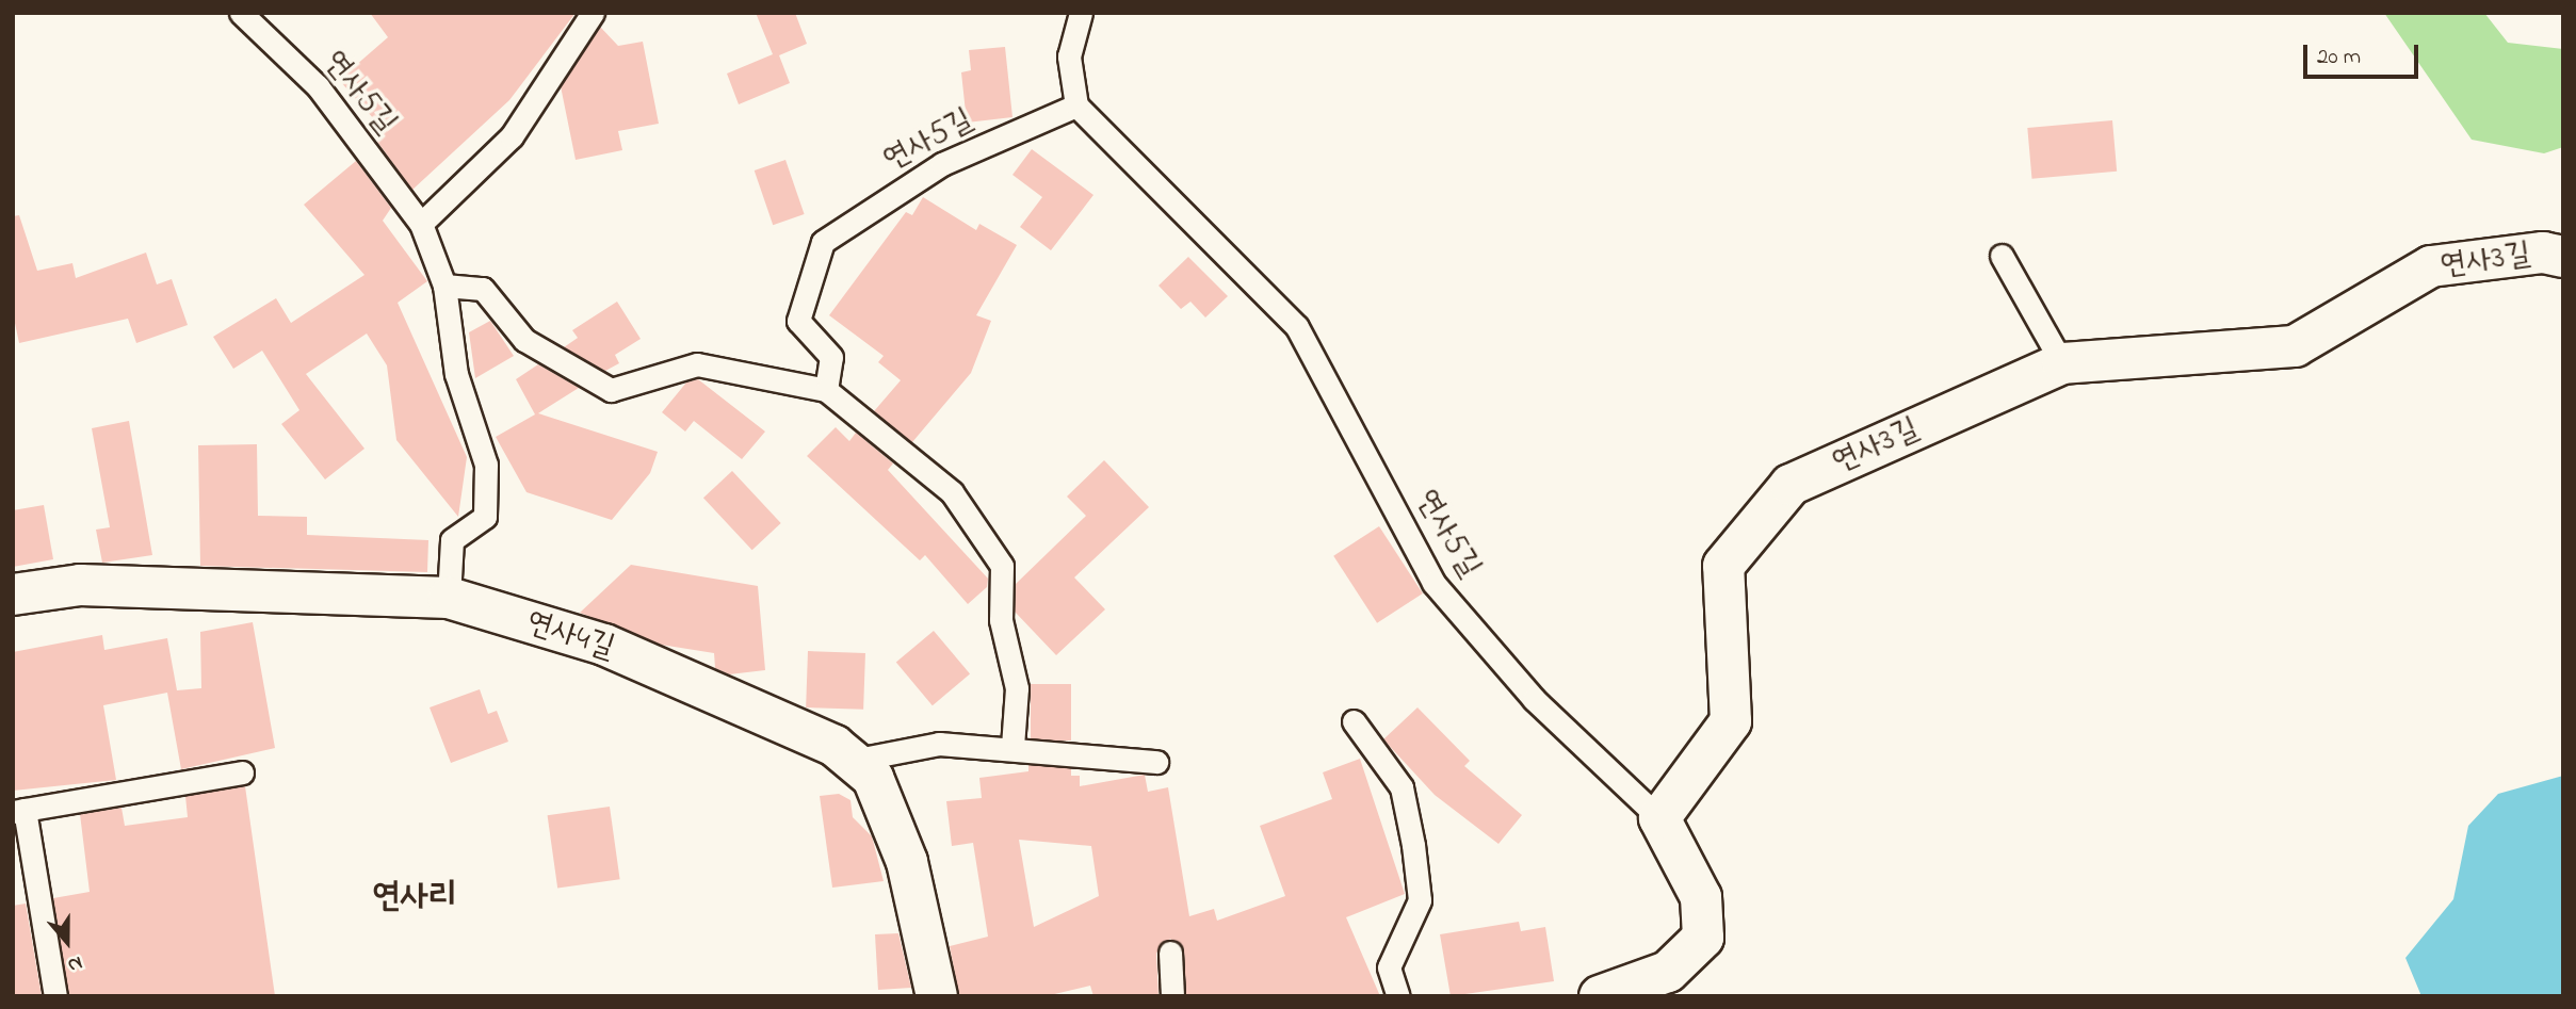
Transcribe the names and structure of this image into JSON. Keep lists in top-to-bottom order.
{
  "streets": {
    "street": ["연사3길", "연사4길"],
    "lane": ["연사5길"]
  },
  "crossings": [
    ["연사5길", "연사3길"],
    ["연사5길", "연사4길"]
  ],
  "districts": ["연사리"],
  "scale_bar": "20 m",
  "north": "bottom"
}
